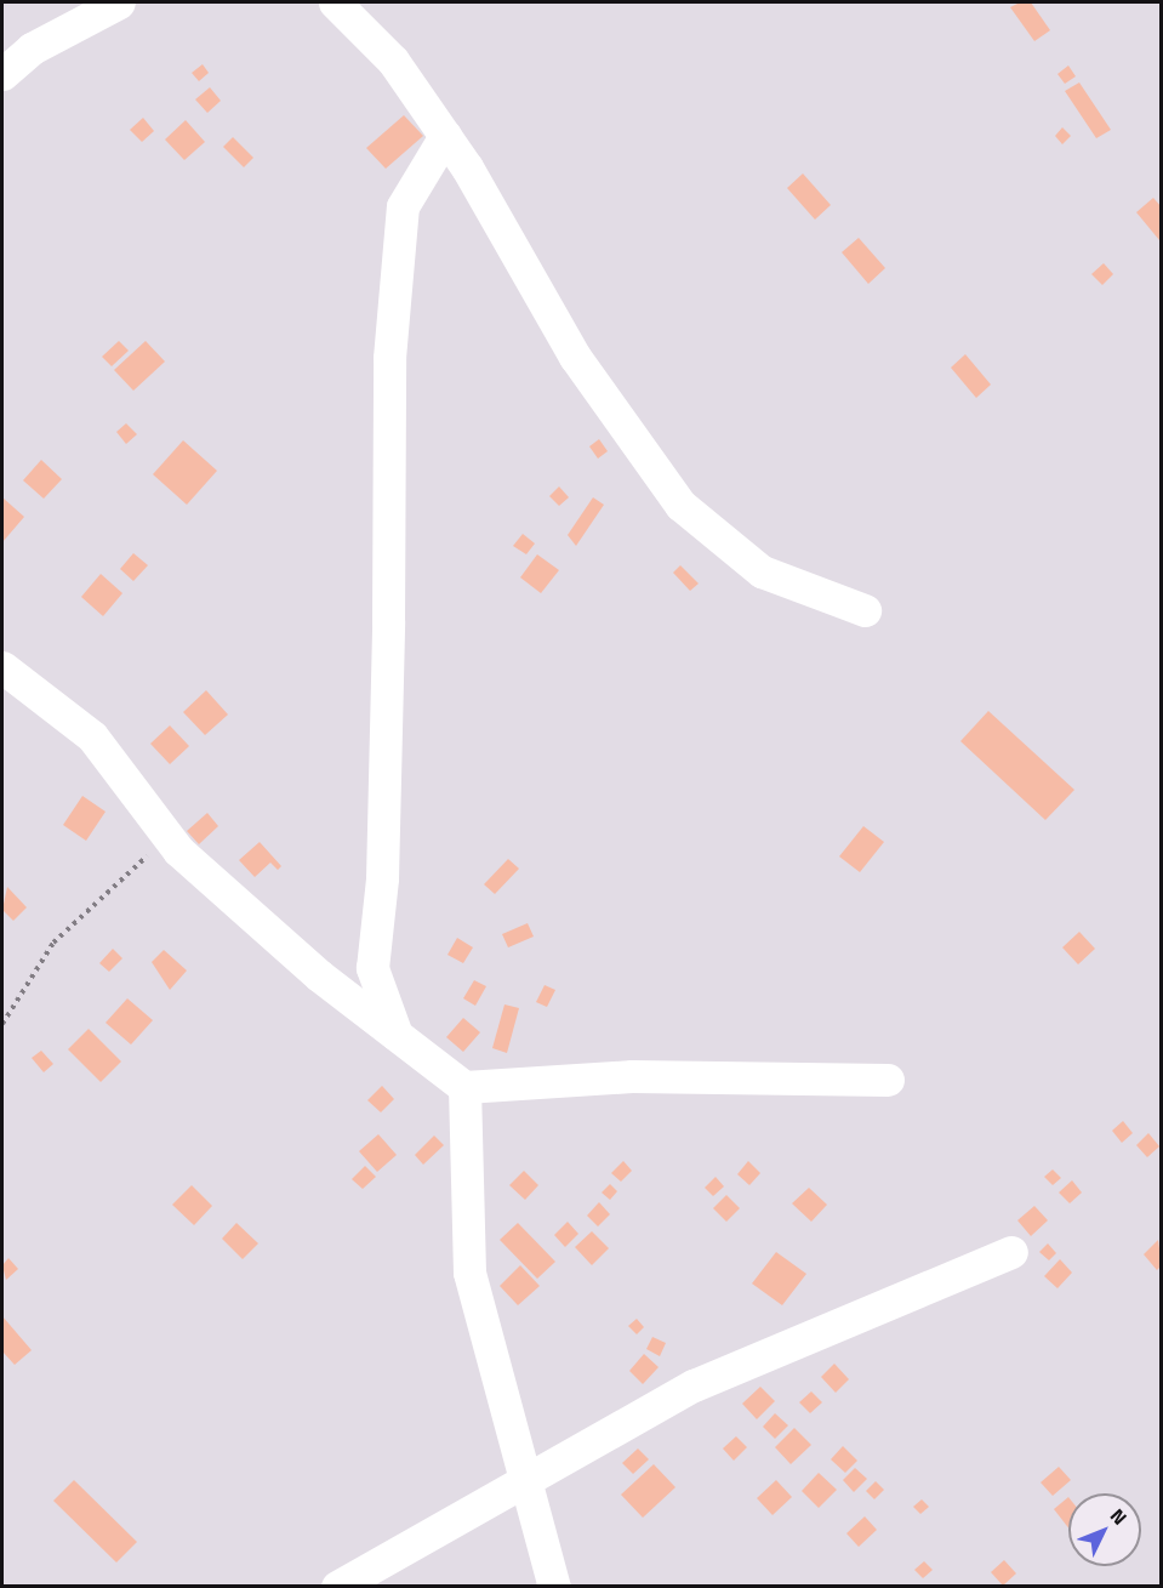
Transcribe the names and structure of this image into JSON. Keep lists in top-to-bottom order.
{
  "north": "top right"
}
